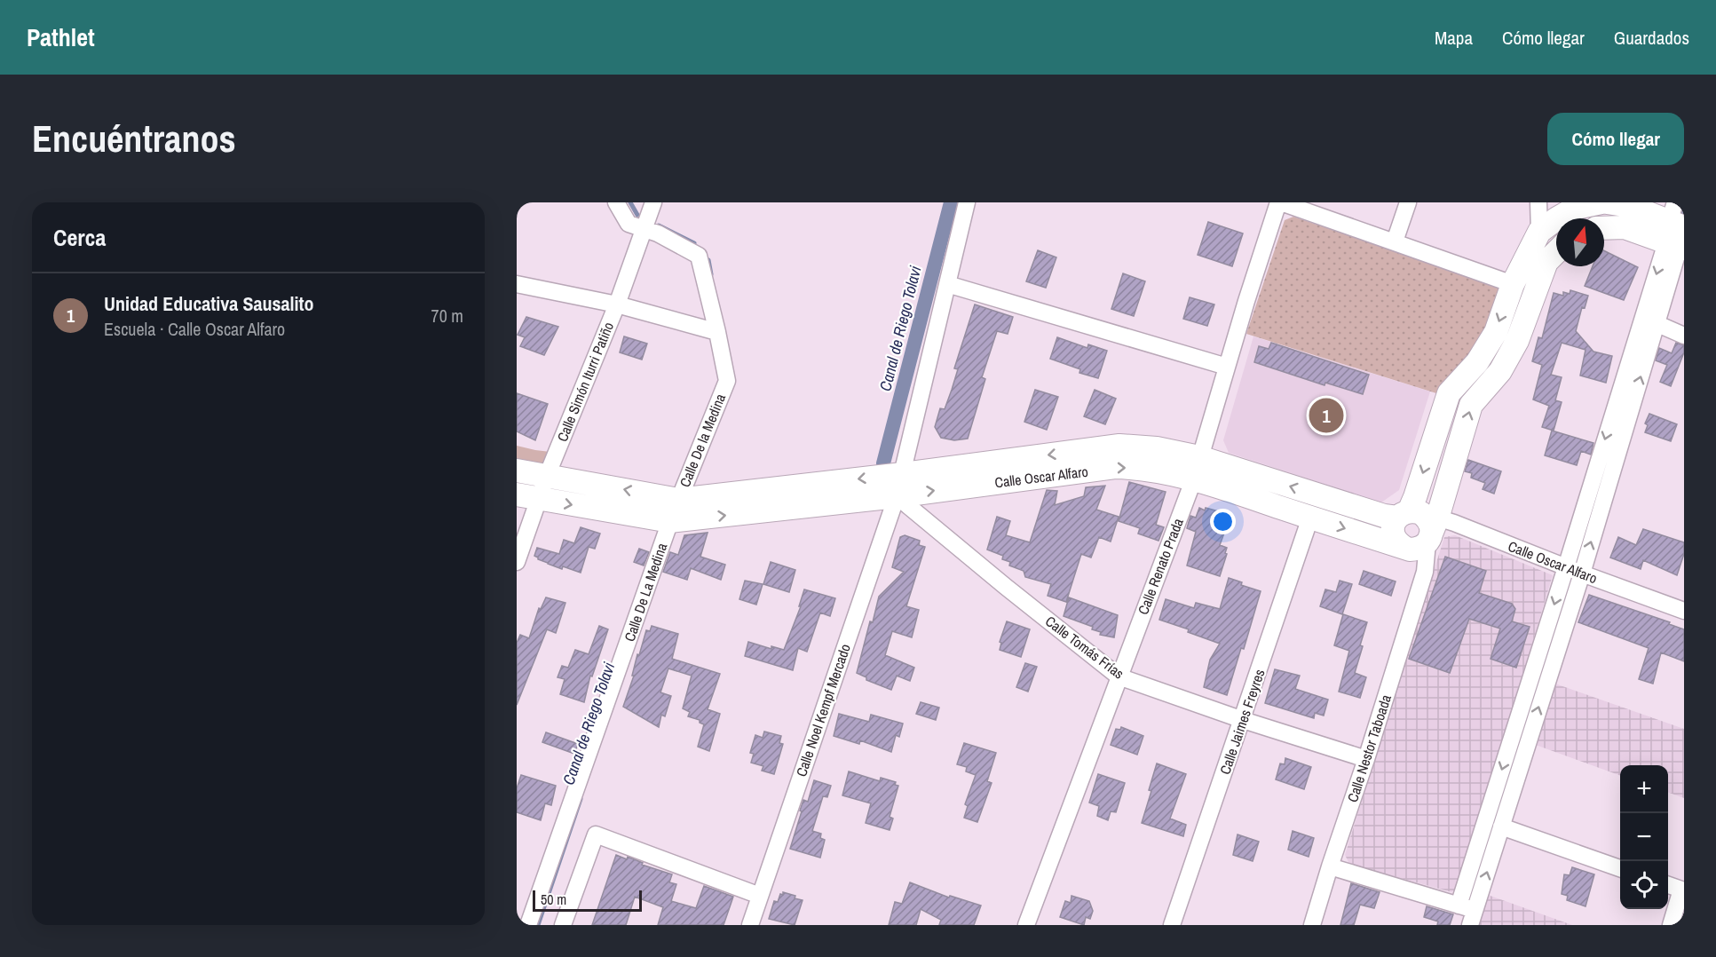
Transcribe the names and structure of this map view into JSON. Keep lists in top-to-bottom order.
{
  "streets": {
    "main road": ["Calle Oscar Alfaro"],
    "street": [
      "Calle Simón Iturri Patiño",
      "Calle De la Medina",
      "Calle Renato Prada",
      "Calle De La Medina",
      "Calle Tomás Frías",
      "Calle Noel Kempf Mercado",
      "Calle Jaimes Freyres",
      "Calle Nestor Taboada"
    ]
  },
  "crossings": [
    ["Calle Simón Iturri Patiño", "Calle De la Medina"],
    ["Calle Simón Iturri Patiño", "Calle Oscar Alfaro"],
    ["Calle De la Medina", "Calle Oscar Alfaro"],
    ["Calle De la Medina", "Calle De La Medina"],
    ["Calle Oscar Alfaro", "Calle Renato Prada"],
    ["Calle Oscar Alfaro", "Calle De La Medina"],
    ["Calle Oscar Alfaro", "Calle Tomás Frías"],
    ["Calle Oscar Alfaro", "Calle Noel Kempf Mercado"],
    ["Calle Oscar Alfaro", "Calle Jaimes Freyres"],
    ["Calle Oscar Alfaro", "Calle Nestor Taboada"],
    ["Calle Renato Prada", "Calle Tomás Frías"],
    ["Calle Tomás Frías", "Calle Noel Kempf Mercado"],
    ["Calle Tomás Frías", "Calle Jaimes Freyres"],
    ["Calle Tomás Frías", "Calle Nestor Taboada"]
  ],
  "water": ["Canal de Riego Tolavi"],
  "scale_bar": "50 m",
  "north": "top",
  "page": {
    "header": "Pathlet",
    "nav": ["Mapa", "Cómo llegar", "Guardados"],
    "buttons": "Cómo llegar",
    "title": "Encuéntranos",
    "heading": "Cerca",
    "list": [
      {
        "mark": "1",
        "name": "Unidad Educativa Sausalito",
        "note": "Escuela · Calle Oscar Alfaro",
        "value": "70 m"
      }
    ],
    "pins": "1",
    "map_buttons": ["+", "−"],
    "scale": "50 m"
  }
}
